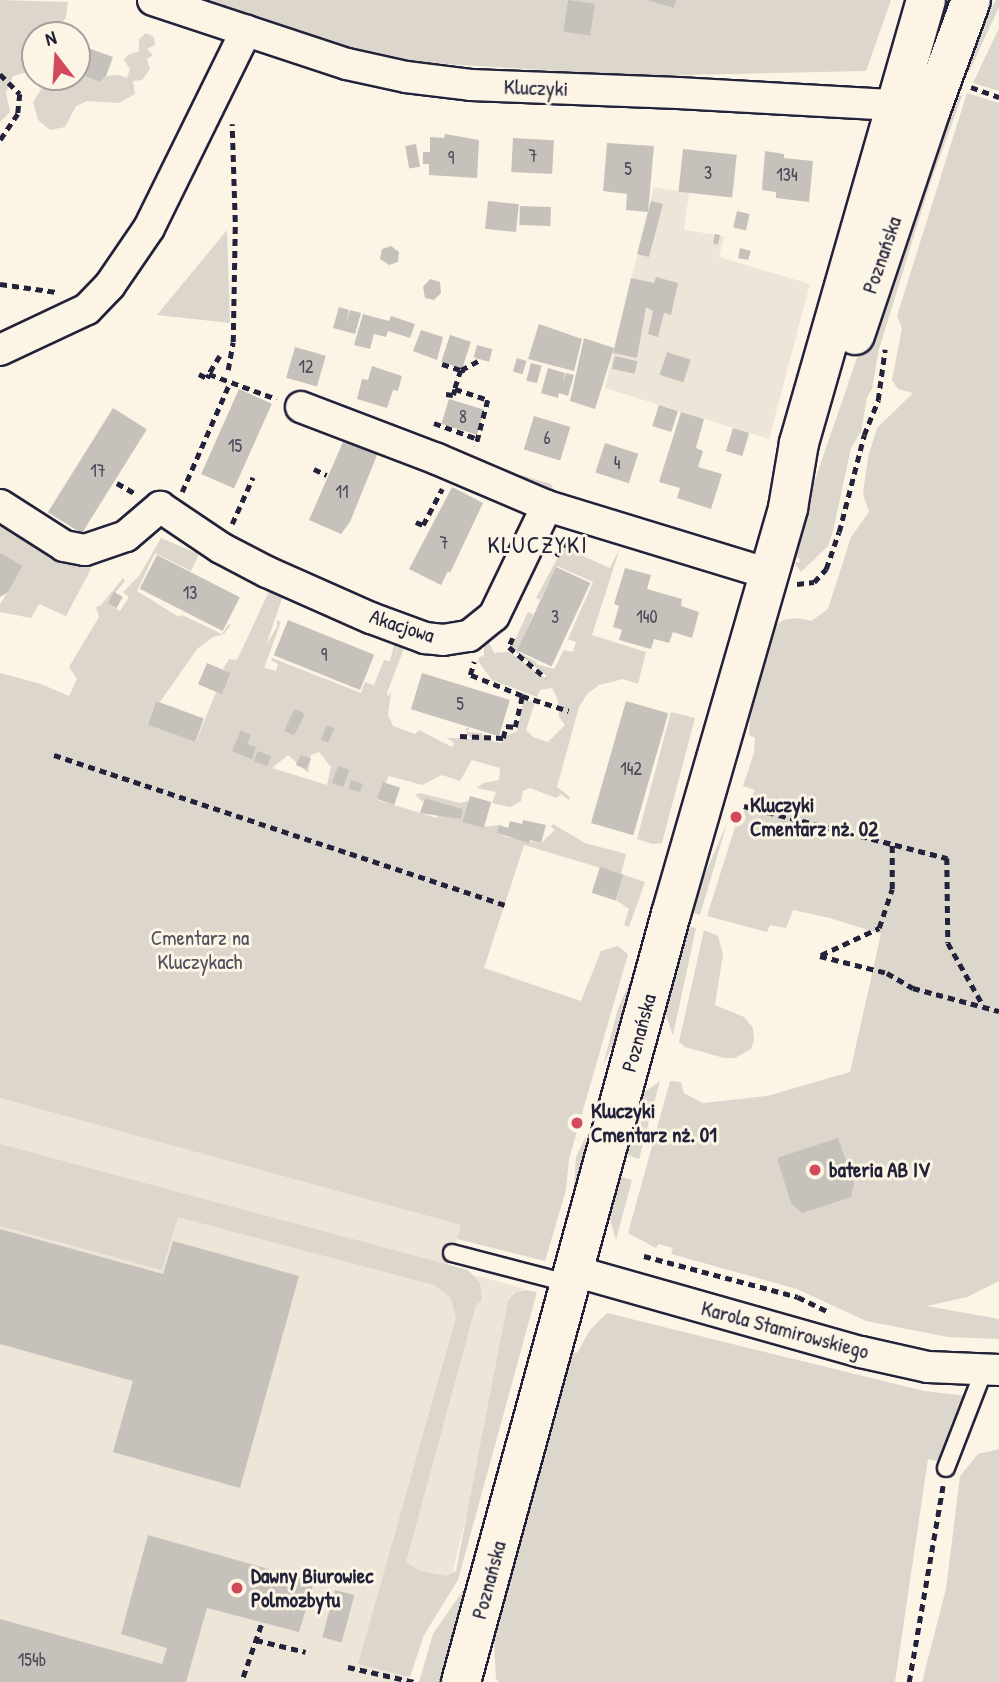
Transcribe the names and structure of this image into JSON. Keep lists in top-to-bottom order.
{
  "streets": {
    "main road": ["Poznańska"],
    "street": ["Kluczyki", "Akacjowa", "Karola Stamirowskiego"]
  },
  "crossings": [
    ["Kluczyki", "Poznańska"],
    ["Poznańska", "Karola Stamirowskiego"]
  ],
  "districts": ["KLUCZYKI"],
  "parks": ["Cmentarz na Kluczykach"],
  "places": [
    "Kluczyki Cmentarz nż. 02",
    "Kluczyki Cmentarz nż. 01",
    "bateria AB IV",
    "Dawny Biurowiec Polmozbytu"
  ],
  "house_numbers": [
    "7",
    "9",
    "5",
    "3",
    "134",
    "12",
    "8",
    "6",
    "15",
    "4",
    "17",
    "11",
    "7",
    "13",
    "3",
    "140",
    "9",
    "5",
    "142",
    "154b"
  ],
  "north": "top"
}
